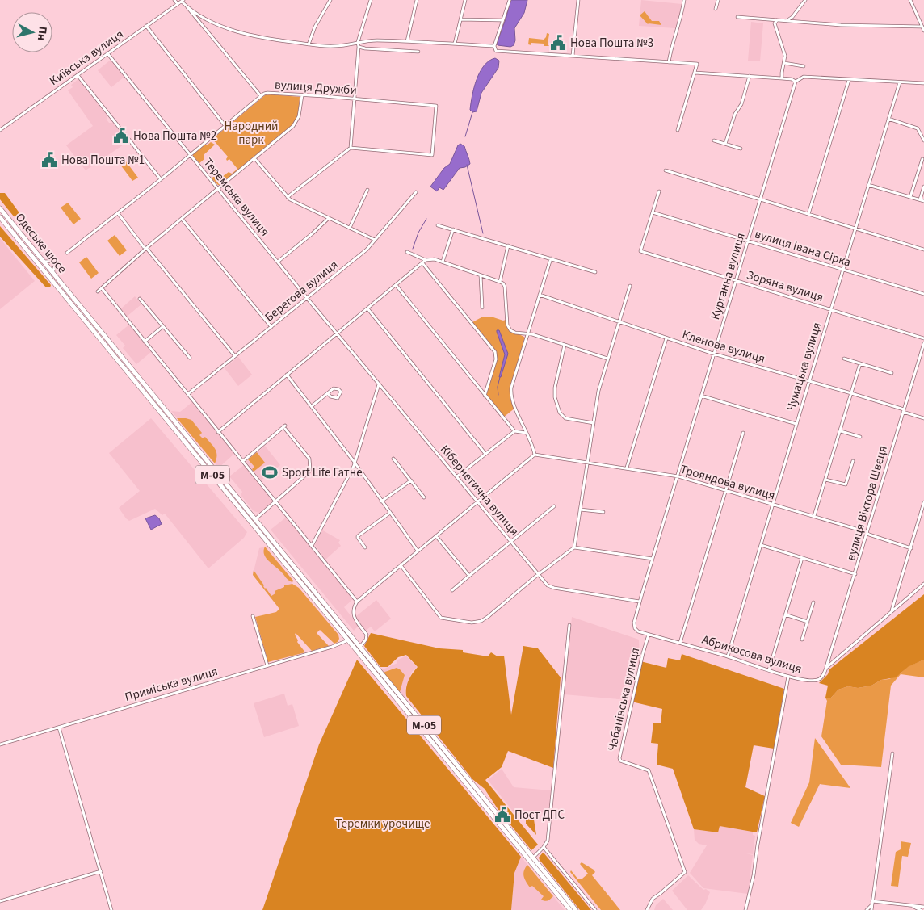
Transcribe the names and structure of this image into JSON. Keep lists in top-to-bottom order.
{
  "streets": {
    "highway": ["Одеське шосе", "М-05"],
    "street": [
      "Київська вулиця",
      "вулиця Дружби",
      "Теремська вулиця",
      "вулиця Івана Сірка",
      "Курганна вулиця",
      "Зоряна вулиця",
      "Берегова вулиця",
      "Кленова вулиця",
      "Чумацька вулиця",
      "Трояндова вулиця",
      "Кібернетична вулиця",
      "вулиця Віктора Швеця",
      "Абрикосова вулиця",
      "Приміська вулиця",
      "Чабанівська вулиця"
    ]
  },
  "crossings": [
    ["Київська вулиця", "вулиця Дружби"],
    ["Київська вулиця", "Теремська вулиця"],
    ["Теремська вулиця", "Берегова вулиця"],
    ["Теремська вулиця", "Кібернетична вулиця"],
    ["Одеське шосе", "М-05"],
    ["Одеське шосе", "Приміська вулиця"],
    ["вулиця Івана Сірка", "Курганна вулиця"],
    ["вулиця Івана Сірка", "Зоряна вулиця"],
    ["вулиця Івана Сірка", "Чумацька вулиця"],
    ["Курганна вулиця", "Зоряна вулиця"],
    ["Курганна вулиця", "Кленова вулиця"],
    ["Курганна вулиця", "Трояндова вулиця"],
    ["Курганна вулиця", "Кібернетична вулиця"],
    ["Курганна вулиця", "Абрикосова вулиця"],
    ["Зоряна вулиця", "Чумацька вулиця"],
    ["Кленова вулиця", "Чумацька вулиця"],
    ["Кленова вулиця", "вулиця Віктора Швеця"],
    ["Чумацька вулиця", "Трояндова вулиця"],
    ["Чумацька вулиця", "Абрикосова вулиця"],
    ["М-05", "Приміська вулиця"],
    ["Трояндова вулиця", "вулиця Віктора Швеця"],
    ["вулиця Віктора Швеця", "Абрикосова вулиця"],
    ["Абрикосова вулиця", "Чабанівська вулиця"]
  ],
  "parks": ["Народний парк", "Теремки урочище"],
  "places": {
    "public building": [
      "Нова Пошта №3",
      "Нова Пошта №2",
      "Нова Пошта №1",
      "Пост ДПС"
    ],
    "sports": ["Sport Life Гатне"]
  },
  "north": "right"
}
